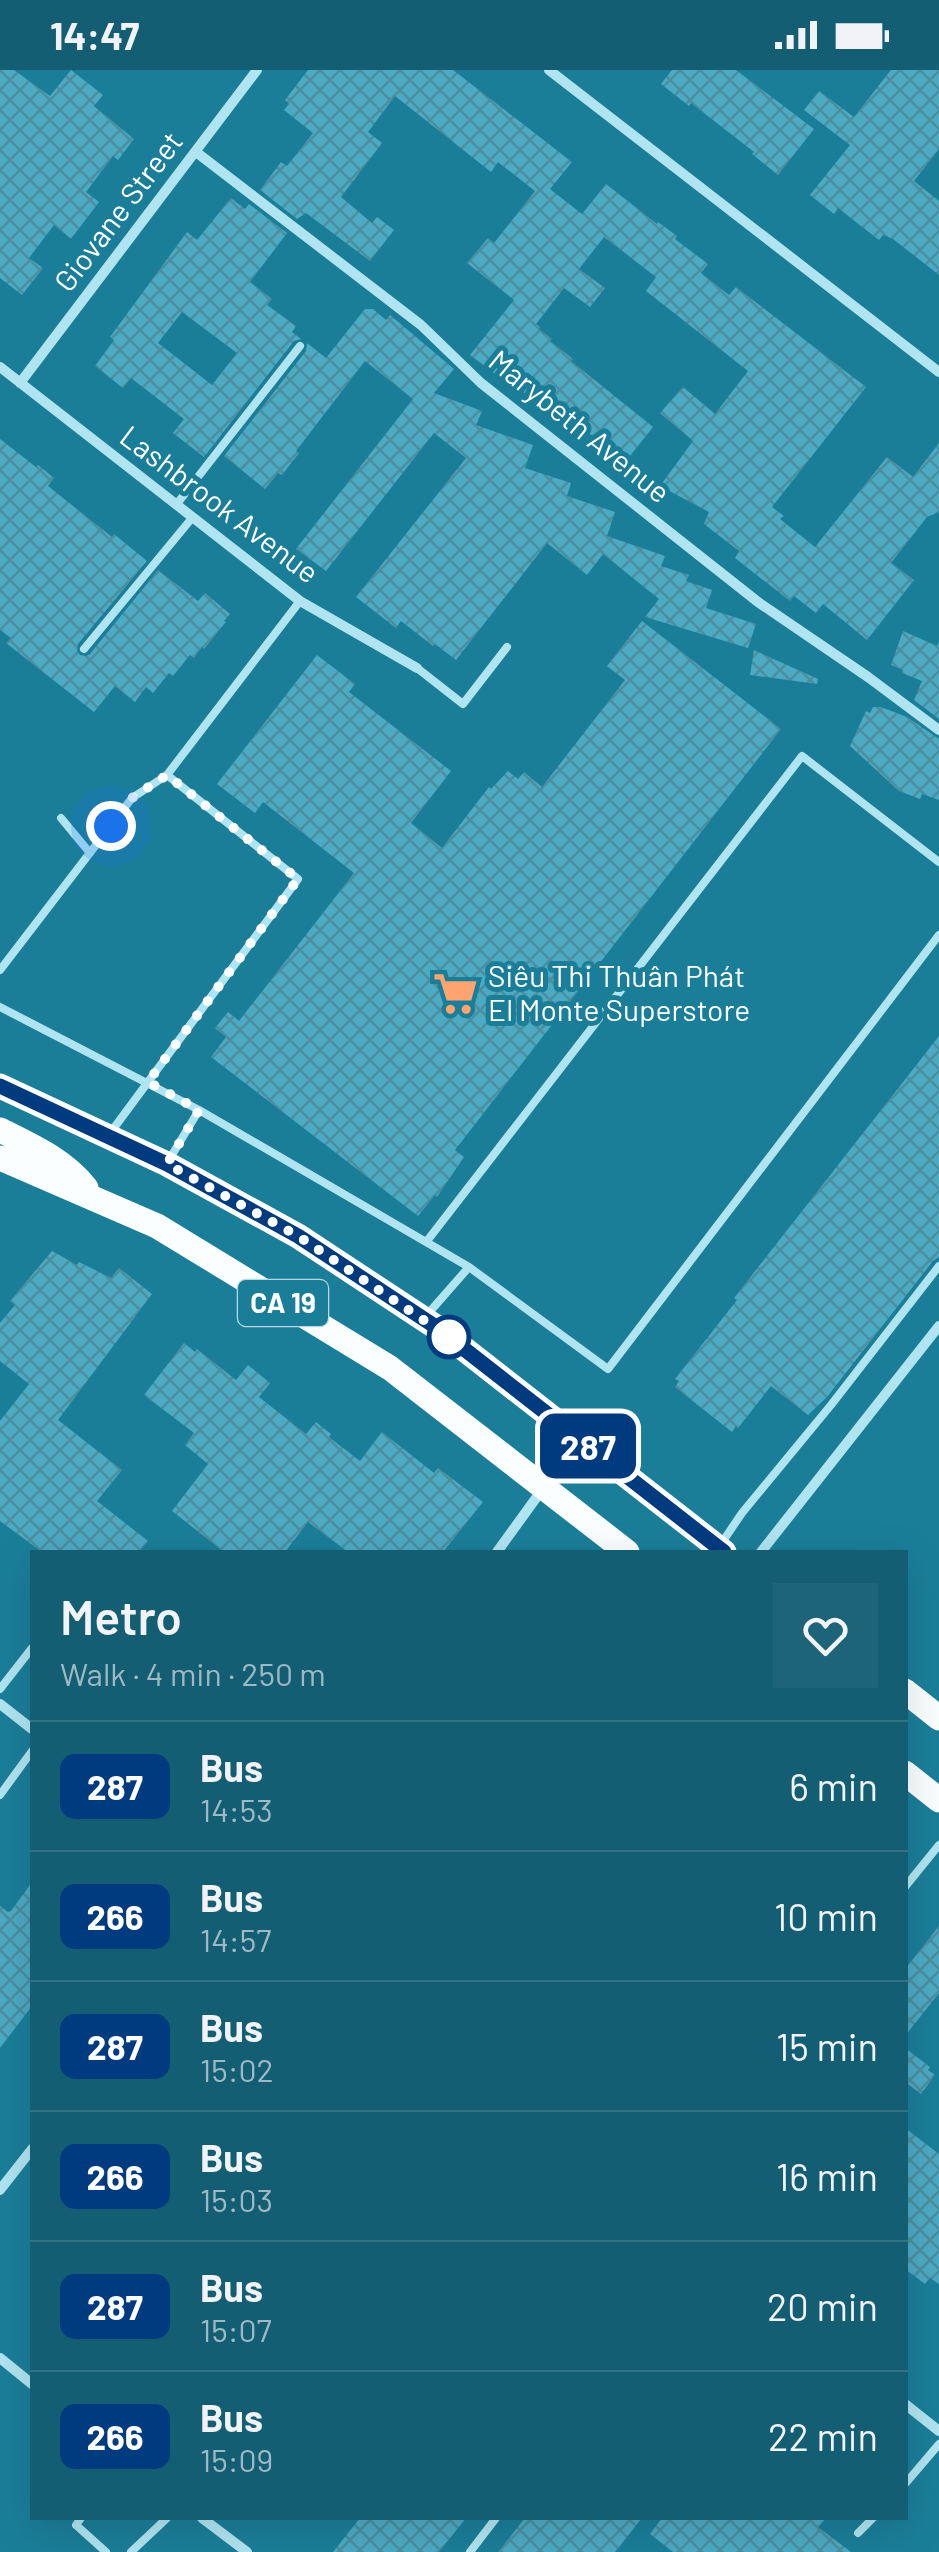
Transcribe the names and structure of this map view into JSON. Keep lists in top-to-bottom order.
{
  "streets": {
    "main road": ["CA 19"],
    "street": ["Giovane Street", "Marybeth Avenue", "Lashbrook Avenue"]
  },
  "crossings": [
    ["Giovane Street", "Marybeth Avenue"],
    ["Giovane Street", "Lashbrook Avenue"]
  ],
  "places": {
    "supermarket": ["Siêu Thi Thuân Phát El Monte Superstore"]
  },
  "lines": ["bus line 287"],
  "page": {
    "status": "14:47",
    "on_map": "287",
    "heading": ["Metro", "Walk · 4 min · 250 m"],
    "list": [
      {
        "mark": "287",
        "name": "Bus",
        "note": "14:53",
        "value": "6 min"
      },
      {
        "mark": "266",
        "name": "Bus",
        "note": "14:57",
        "value": "10 min"
      },
      {
        "mark": "287",
        "name": "Bus",
        "note": "15:02",
        "value": "15 min"
      },
      {
        "mark": "266",
        "name": "Bus",
        "note": "15:03",
        "value": "16 min"
      },
      {
        "mark": "287",
        "name": "Bus",
        "note": "15:07",
        "value": "20 min"
      },
      {
        "mark": "266",
        "name": "Bus",
        "note": "15:09",
        "value": "22 min"
      }
    ]
  }
}
